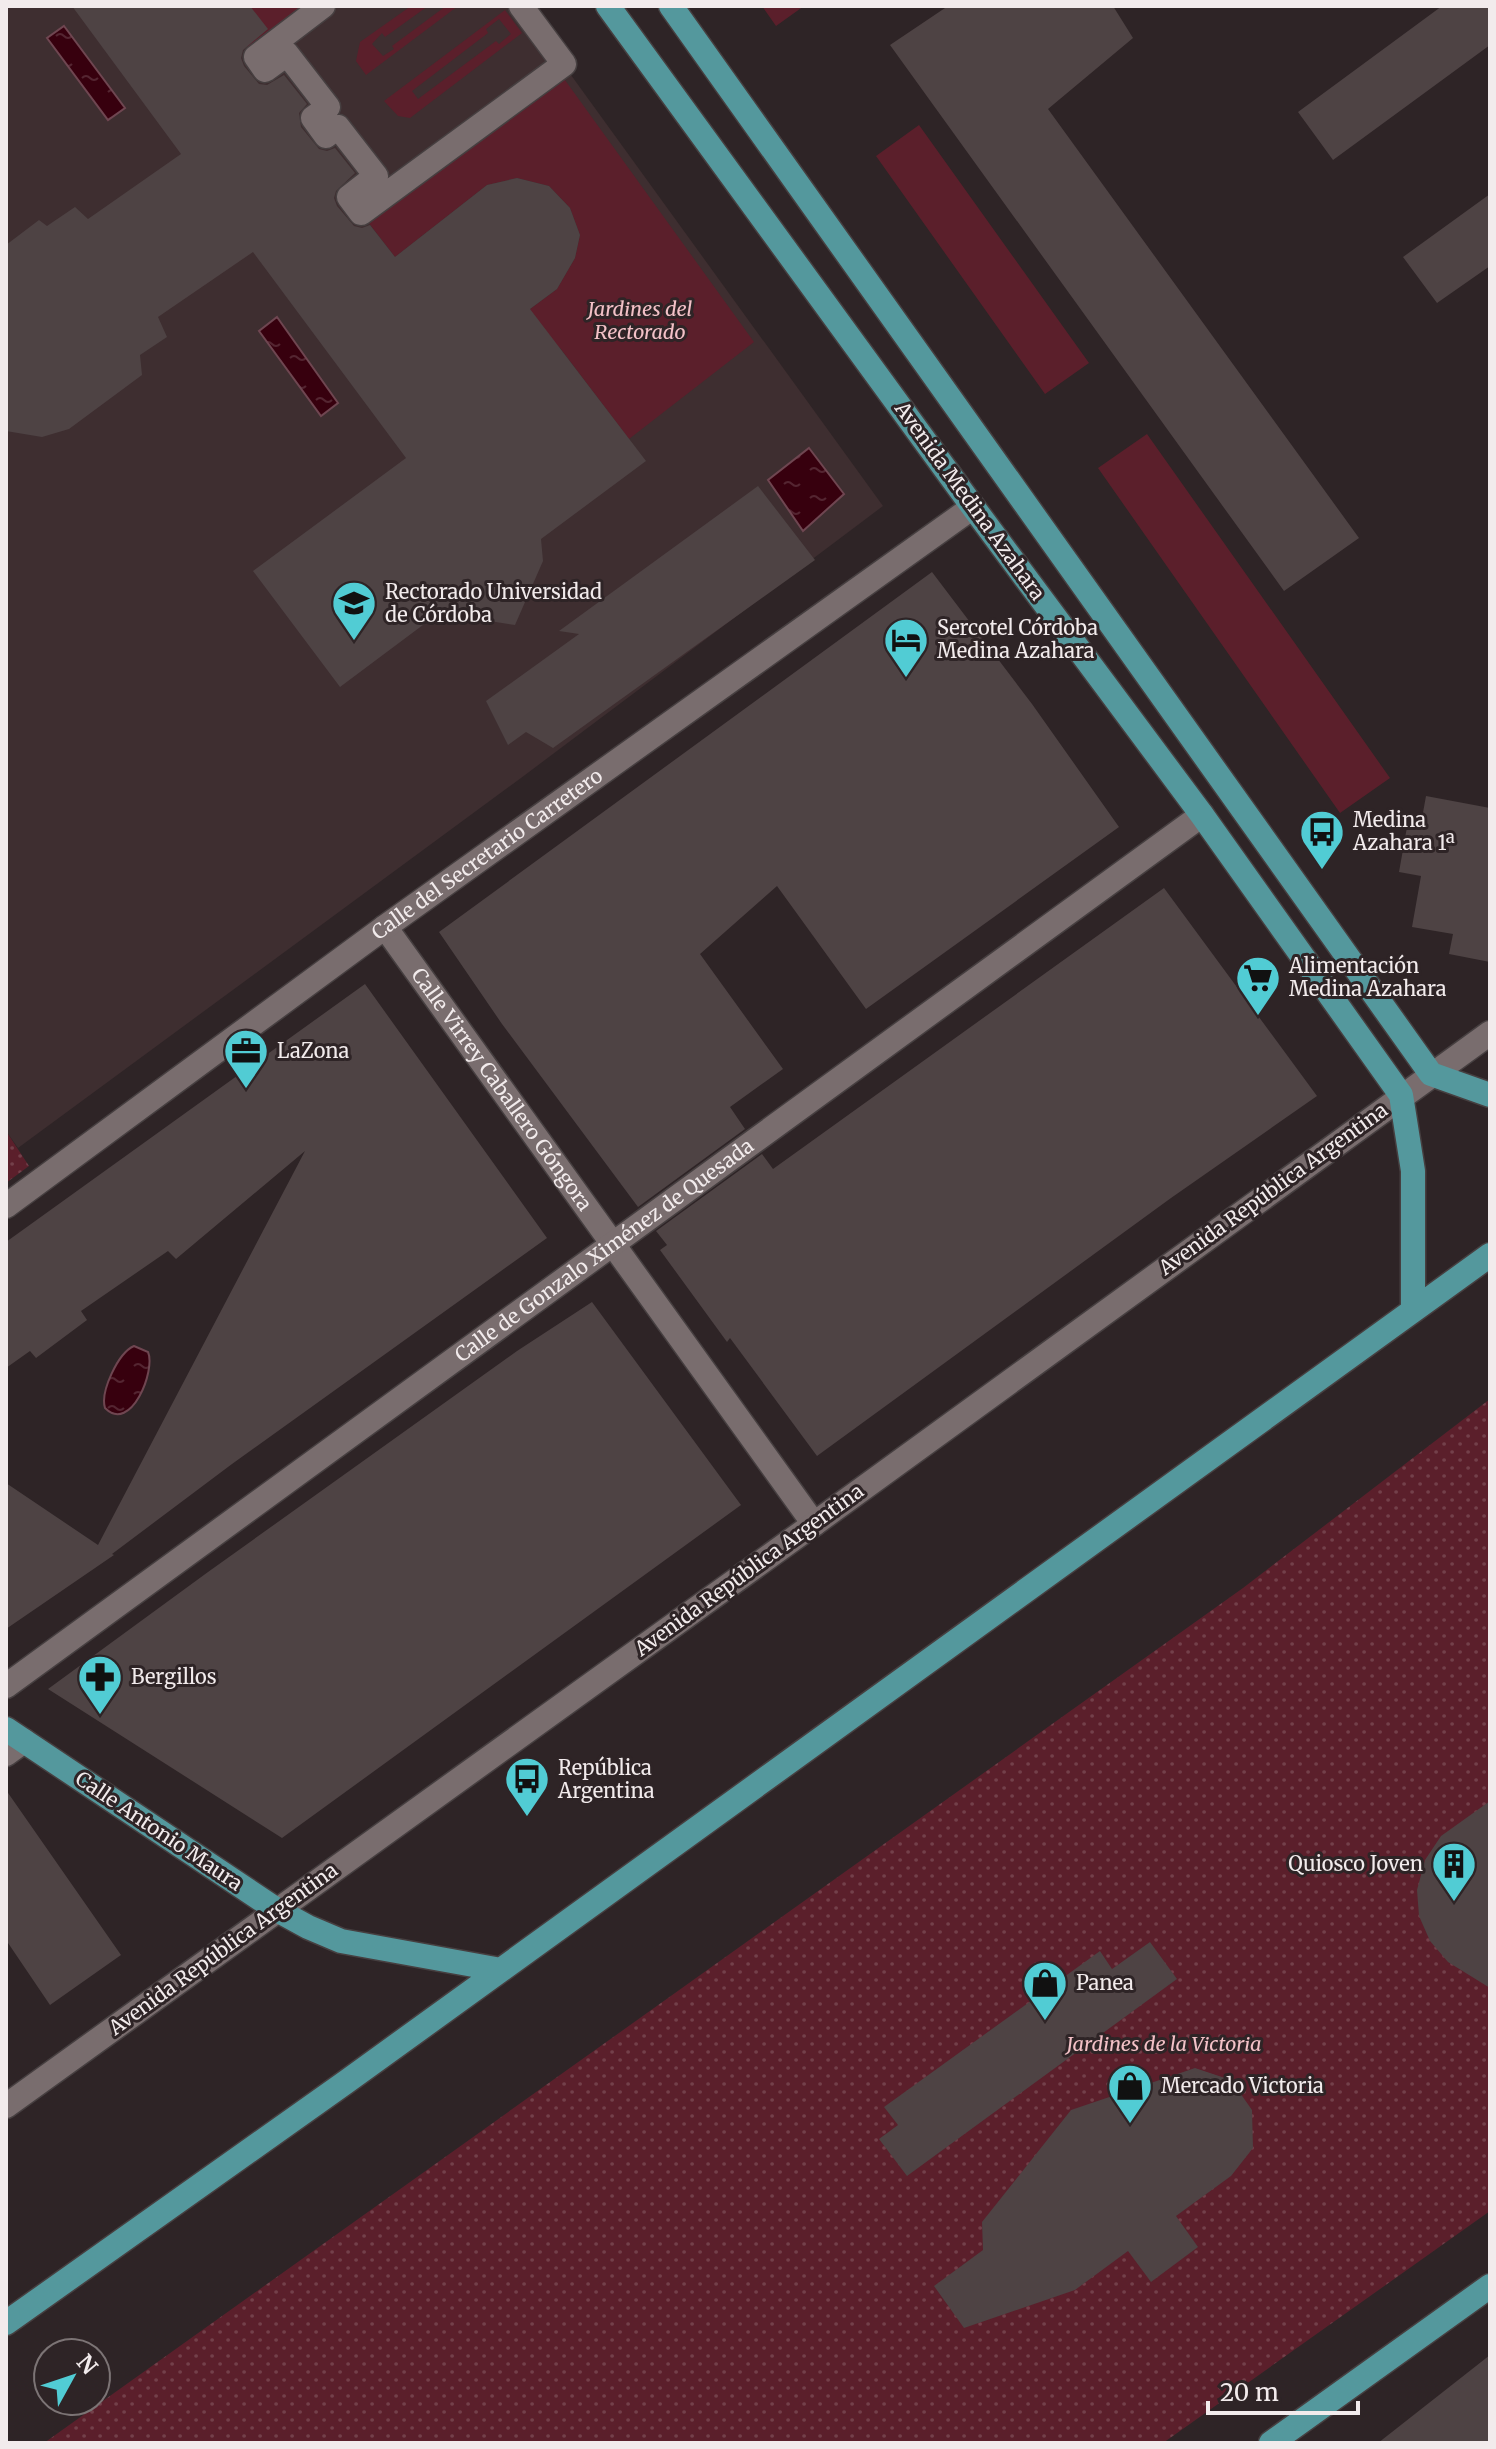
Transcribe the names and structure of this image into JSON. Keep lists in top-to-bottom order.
{
  "streets": {
    "main road": ["Avenida Medina Azahara", "Calle Antonio Maura"],
    "street": [
      "Calle del Secretario Carretero",
      "Calle Virrey Caballero Góngora",
      "Avenida República Argentina",
      "Calle de Gonzalo Ximénez de Quesada"
    ]
  },
  "crossings": [
    ["Avenida Medina Azahara", "Calle del Secretario Carretero"],
    ["Avenida Medina Azahara", "Avenida República Argentina"],
    ["Avenida Medina Azahara", "Calle de Gonzalo Ximénez de Quesada"],
    ["Calle del Secretario Carretero", "Calle Virrey Caballero Góngora"],
    ["Calle Virrey Caballero Góngora", "Avenida República Argentina"],
    ["Calle Virrey Caballero Góngora", "Calle de Gonzalo Ximénez de Quesada"],
    ["Avenida República Argentina", "Calle Antonio Maura"]
  ],
  "parks": ["Jardines del Rectorado", "Jardines de la Victoria"],
  "places": {
    "school or university": ["Rectorado Universidad de Córdoba"],
    "hotel": ["Sercotel Córdoba Medina Azahara"],
    "bus stop": ["Medina Azahara 1ª", "República Argentina"],
    "supermarket": ["Alimentación Medina Azahara"],
    "office": ["LaZona"],
    "pharmacy": ["Bergillos"],
    "building": ["Quiosco Joven"],
    "shop": ["Panea", "Mercado Victoria"]
  },
  "scale_bar": "20 m",
  "north": "top right"
}
